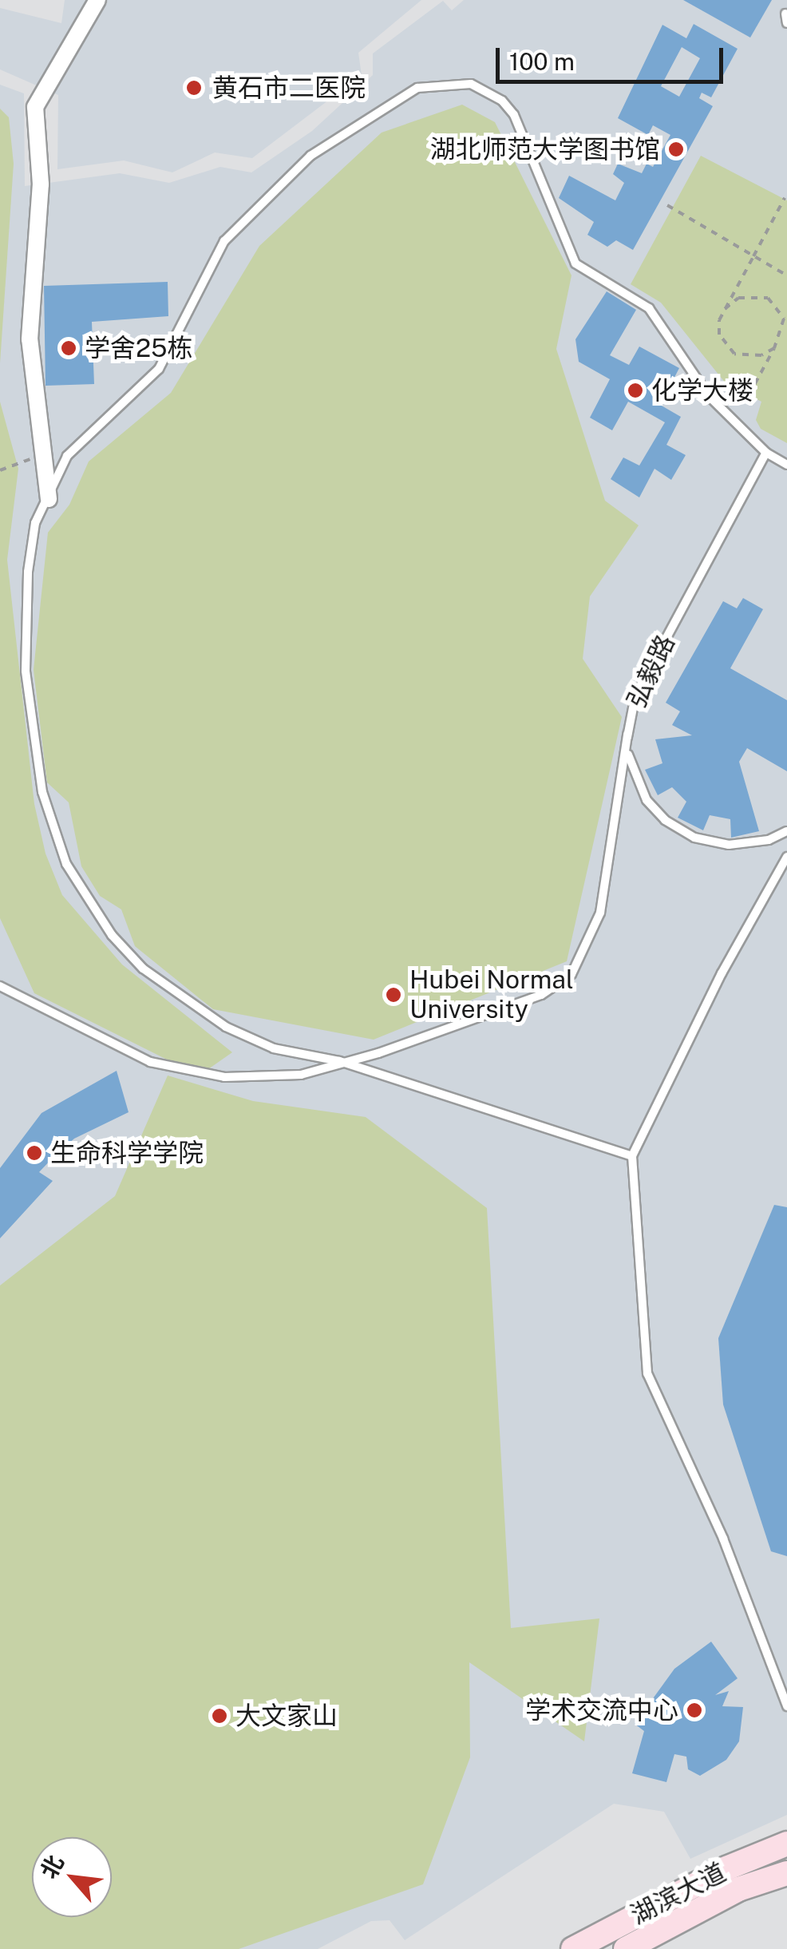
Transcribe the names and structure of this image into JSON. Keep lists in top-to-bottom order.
{
  "streets": {
    "main road": ["湖滨大道"],
    "lane": ["弘毅路"]
  },
  "places": [
    "黄石市二医院",
    "湖北师范大学图书馆",
    "学舍25栋",
    "化学大楼",
    "Hubei Normal University",
    "生命科学学院",
    "学术交流中心",
    "大文家山"
  ],
  "scale_bar": "100 m",
  "north": "top left"
}
